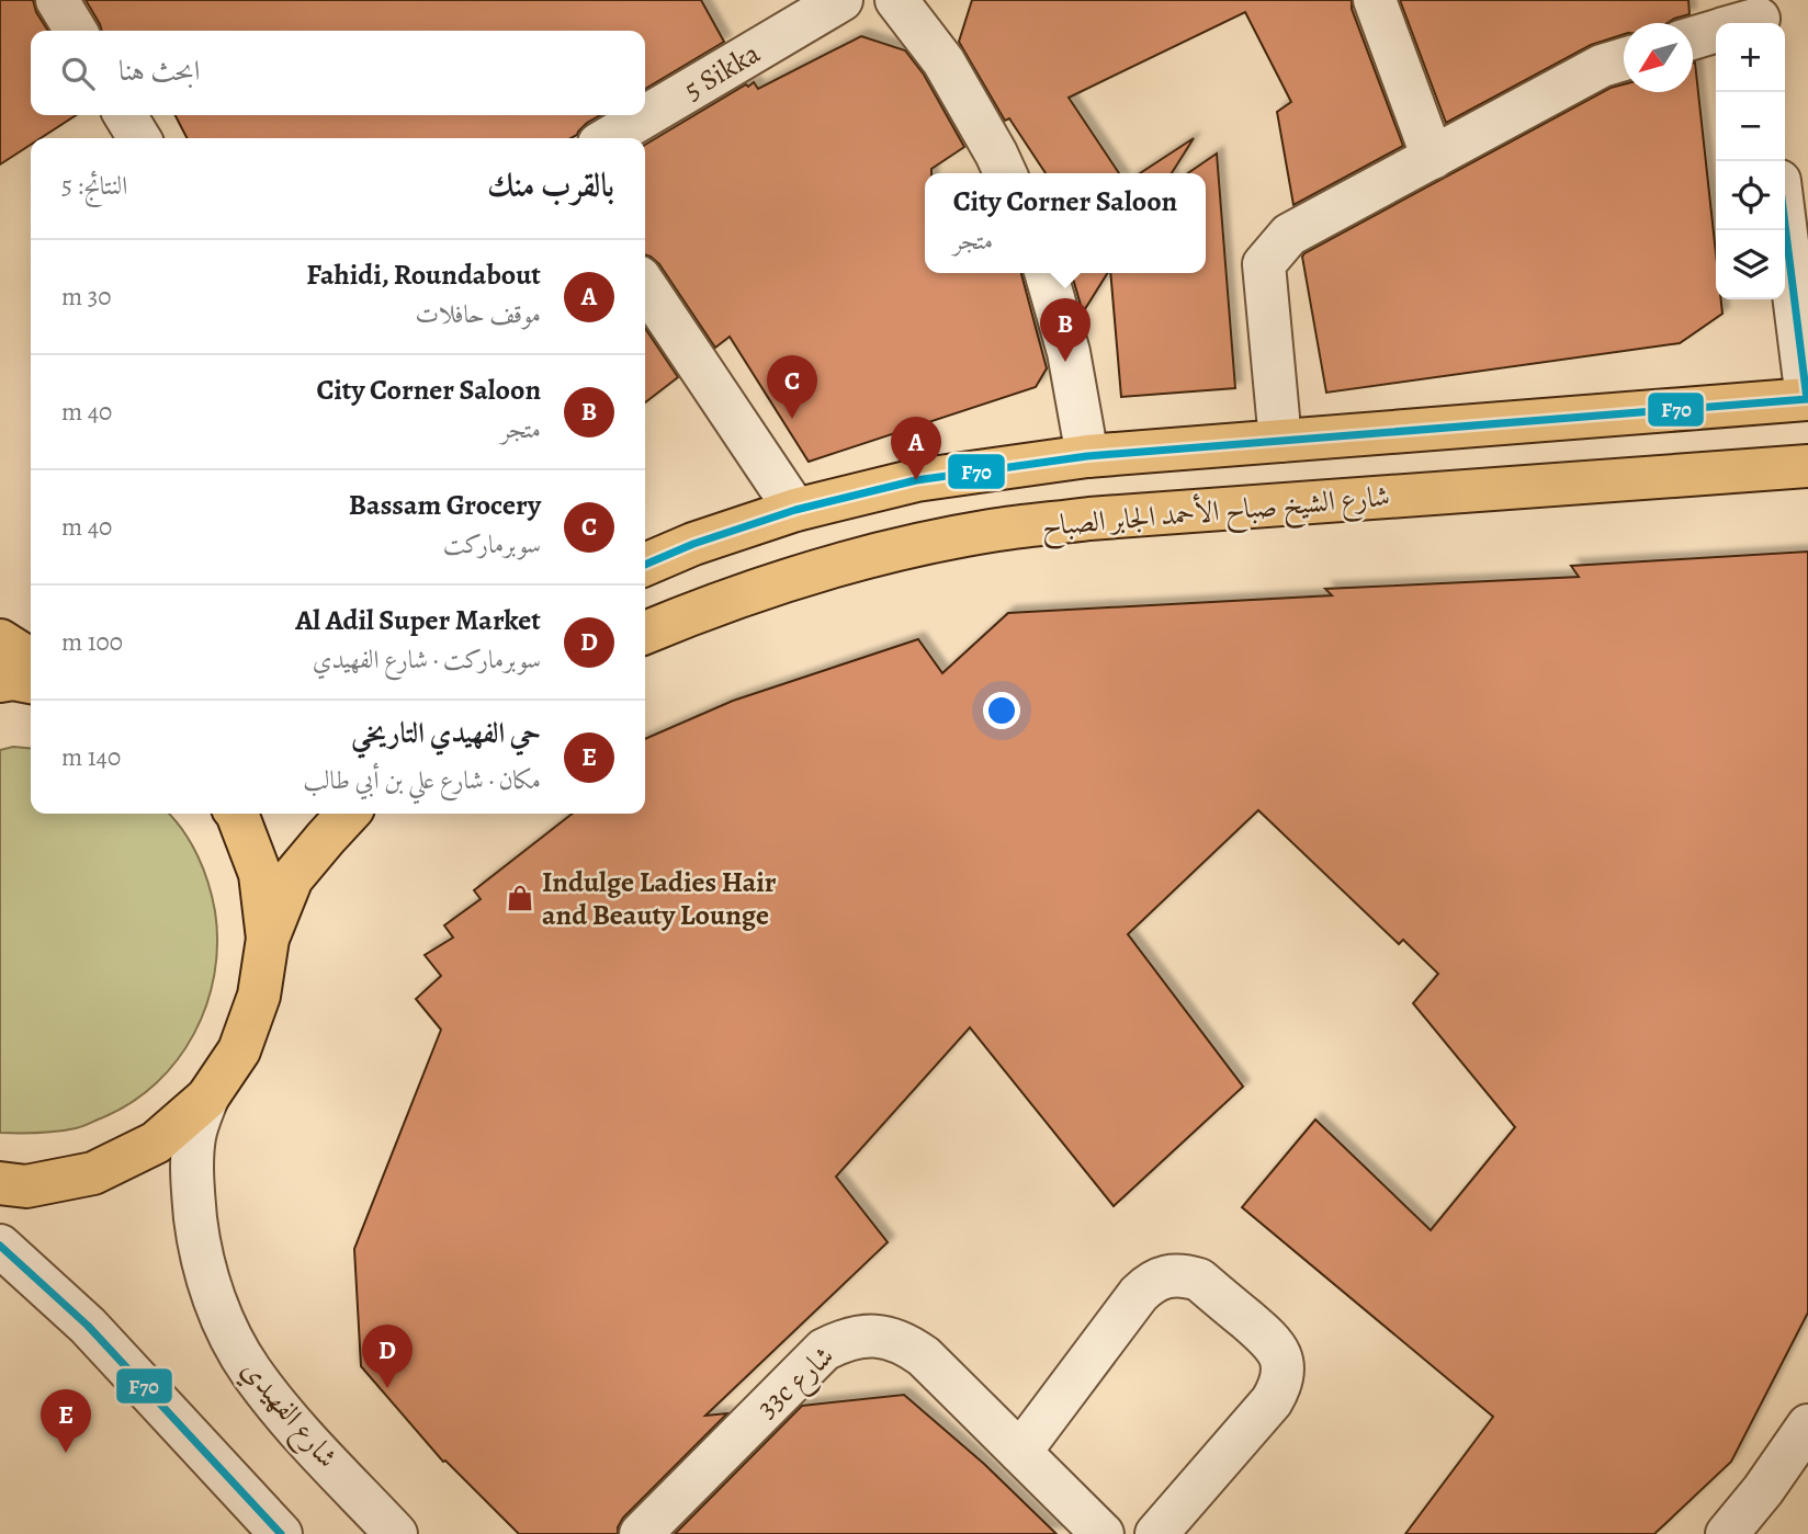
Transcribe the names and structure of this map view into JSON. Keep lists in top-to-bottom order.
{
  "streets": {
    "main road": ["شارع الشيخ صباح الأحمد الجابر الصباح"],
    "street": ["5 Sikka", "33c شارع", "شارع الفهيدي"]
  },
  "places": {
    "shop": ["Indulge Ladies Hair and Beauty Lounge"]
  },
  "lines": ["transit line F70"],
  "north": "bottom left",
  "page": {
    "map_buttons": ["+", "−"],
    "search": "ابحث هنا",
    "heading": ["بالقرب منك", "النتائج: 5"],
    "popup": ["City Corner Saloon", "متجر"],
    "list": [
      {
        "mark": "A",
        "name": "Fahidi, Roundabout",
        "note": "موقف حافلات",
        "value": "30 m"
      },
      {
        "mark": "B",
        "name": "City Corner Saloon",
        "note": "متجر",
        "value": "40 m"
      },
      {
        "mark": "C",
        "name": "Bassam Grocery",
        "note": "سوبرماركت",
        "value": "40 m"
      },
      {
        "mark": "D",
        "name": "Al Adil Super Market",
        "note": "سوبرماركت · شارع الفهيدي",
        "value": "100 m"
      },
      {
        "mark": "E",
        "name": "حي الفهيدي التاريخي",
        "note": "مكان · شارع علي بن أبي طالب",
        "value": "140 m"
      }
    ],
    "pins": [
      "B",
      "C",
      "A",
      "D",
      "E"
    ]
  }
}
